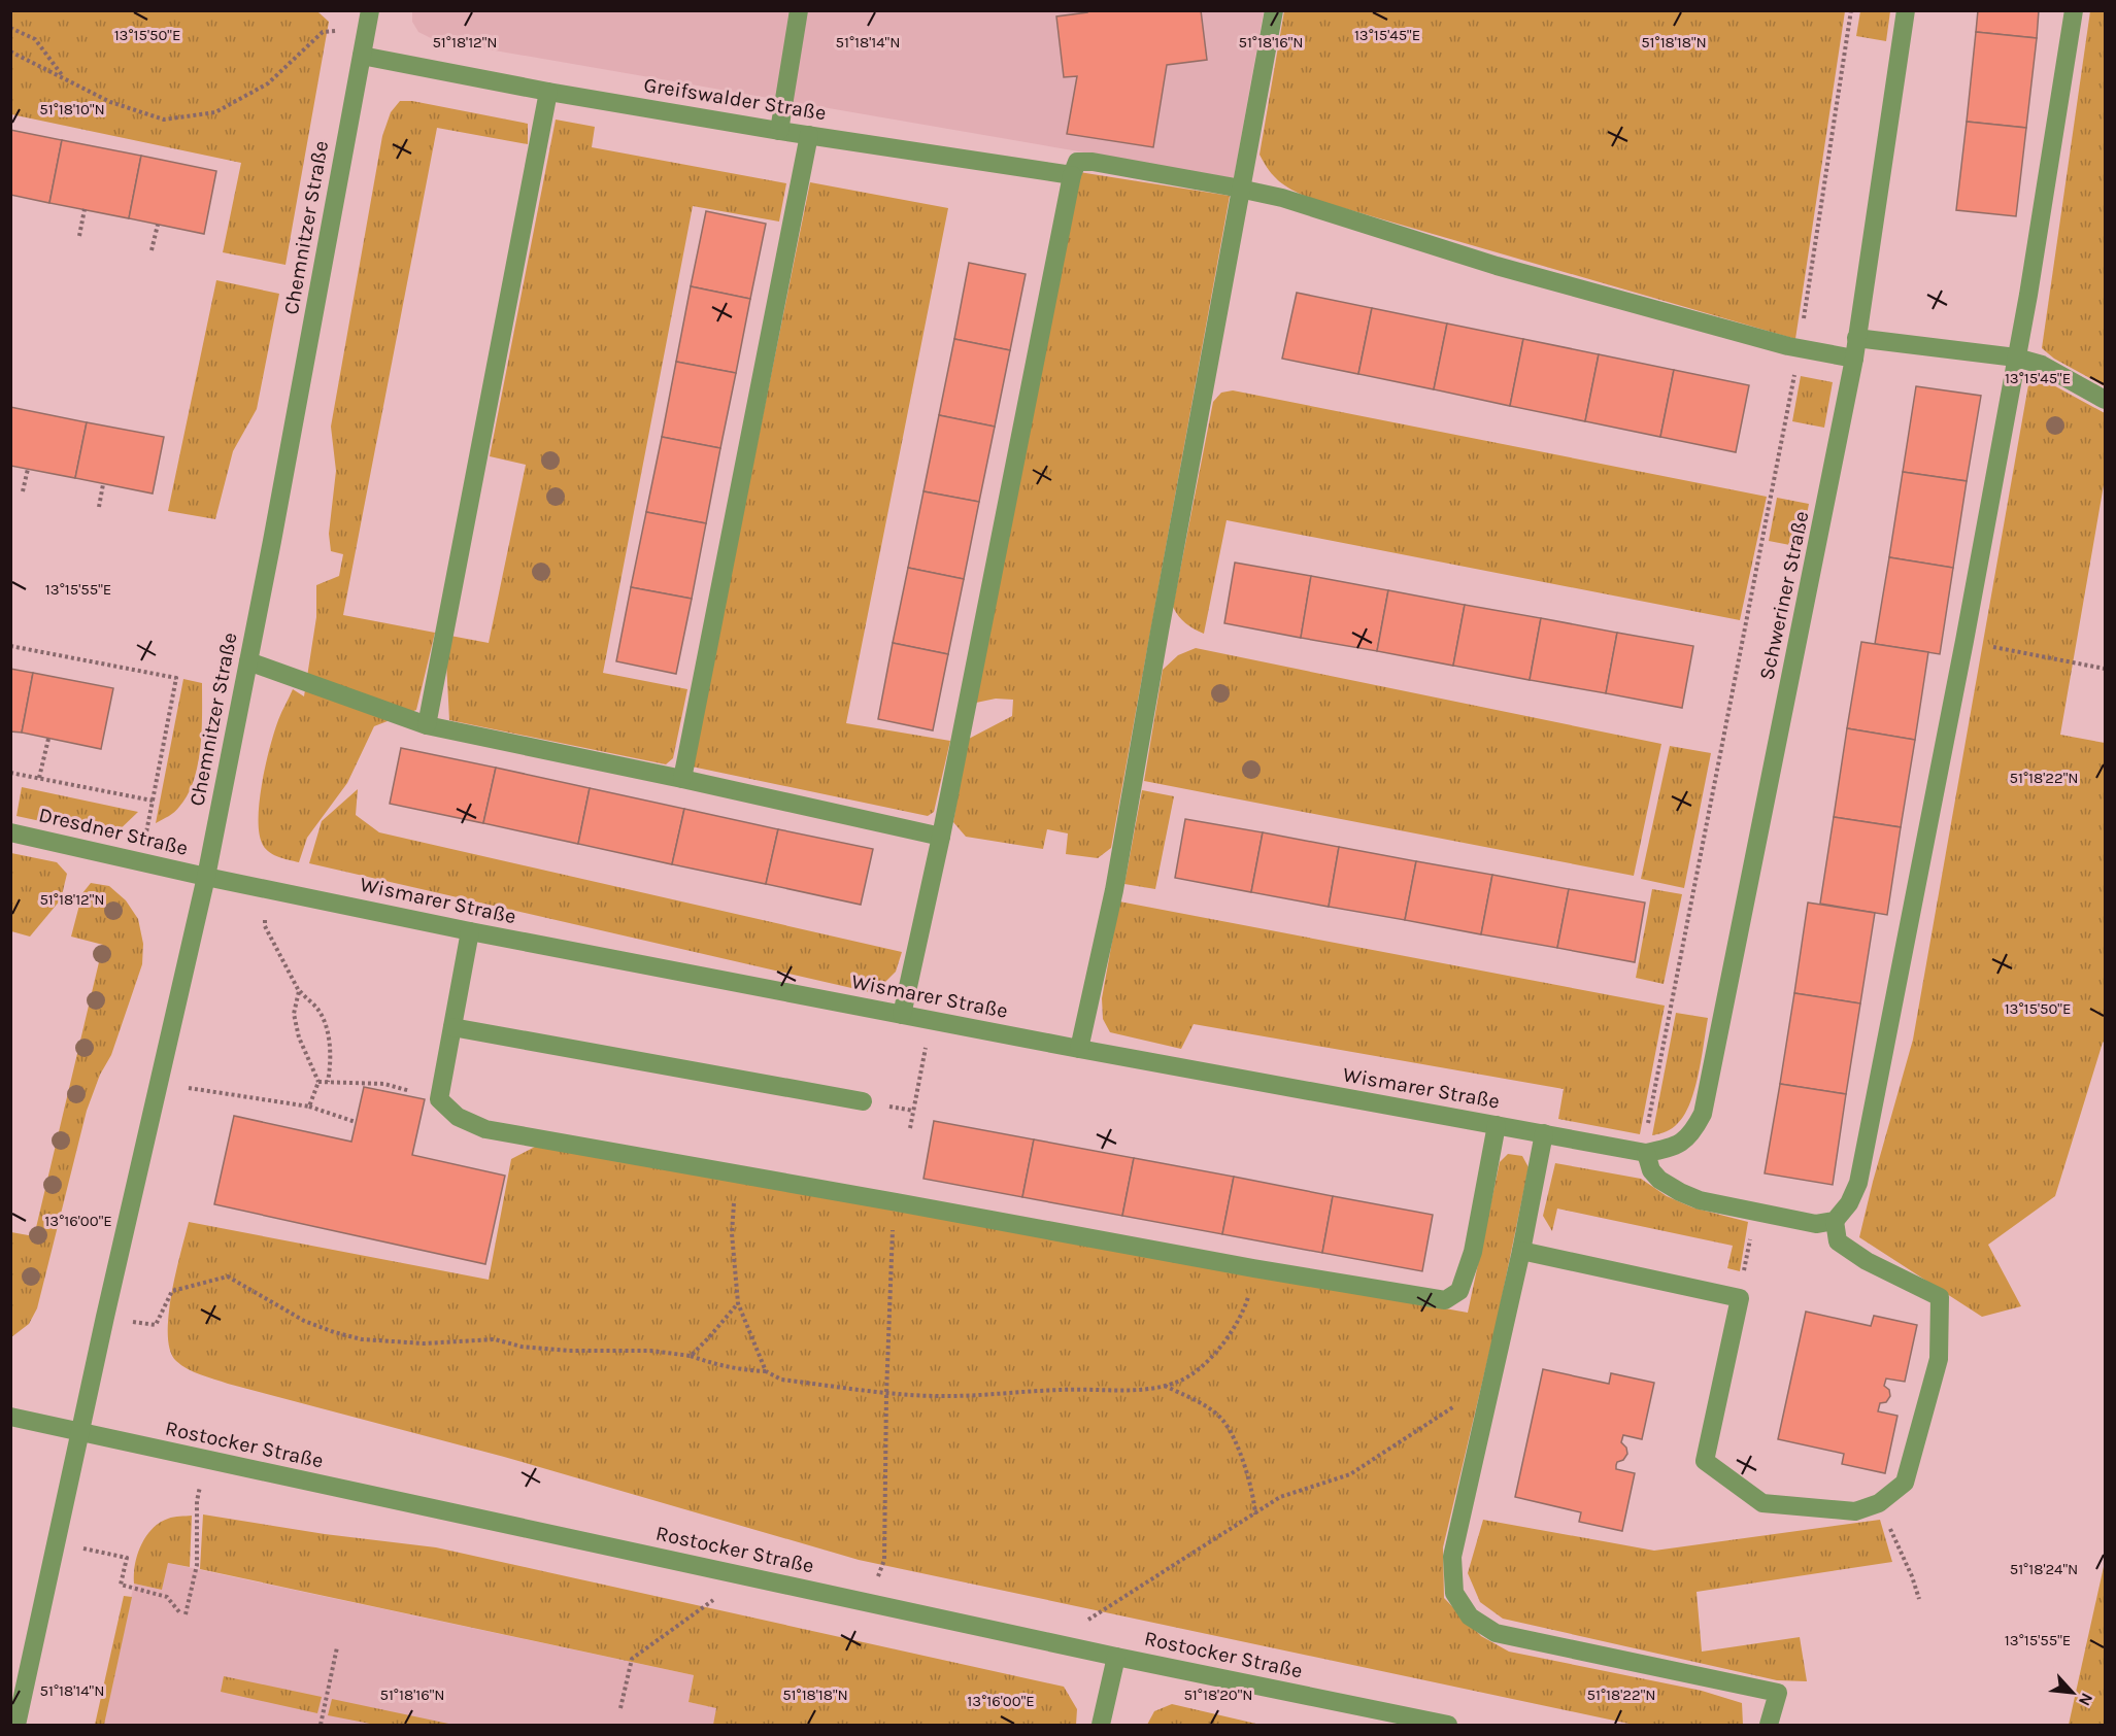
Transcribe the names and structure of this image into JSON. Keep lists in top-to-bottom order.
{
  "streets": {
    "street": [
      "Greifswalder Straße",
      "Chemnitzer Straße",
      "Schweriner Straße",
      "Dresdner Straße",
      "Wismarer Straße",
      "Rostocker Straße"
    ]
  },
  "crossings": [
    ["Greifswalder Straße", "Chemnitzer Straße"],
    ["Chemnitzer Straße", "Dresdner Straße"],
    ["Chemnitzer Straße", "Wismarer Straße"],
    ["Chemnitzer Straße", "Rostocker Straße"],
    ["Schweriner Straße", "Wismarer Straße"],
    ["Dresdner Straße", "Wismarer Straße"]
  ],
  "north": "bottom right",
  "coordinates": [
    "13°15'50\"E",
    "13°15'45\"E",
    "51°18'12\"N",
    "51°18'14\"N",
    "51°18'16\"N",
    "51°18'18\"N",
    "51°18'10\"N",
    "13°15'55\"E",
    "51°18'22\"N",
    "13°16'00\"E",
    "51°18'24\"N",
    "51°18'20\"N"
  ]
}
